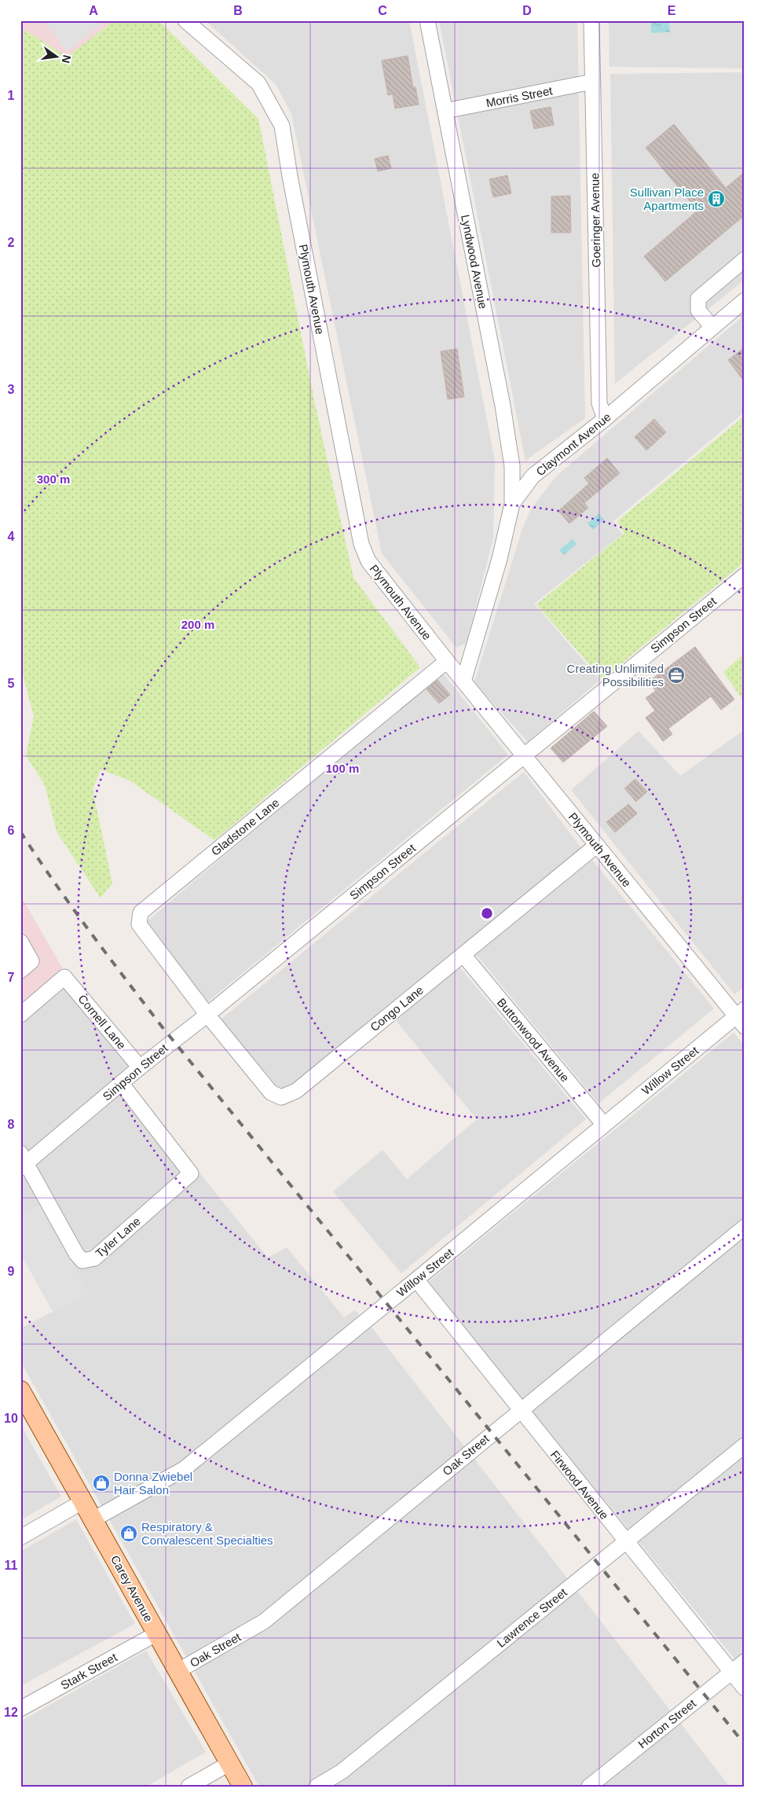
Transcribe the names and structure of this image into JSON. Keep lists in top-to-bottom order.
{
  "streets": {
    "main road": ["Carey Avenue"],
    "street": [
      "Morris Street",
      "Goeringer Avenue",
      "Lyndwood Avenue",
      "Plymouth Avenue",
      "Claymont Avenue",
      "Simpson Street",
      "Gladstone Lane",
      "Congo Lane",
      "Cornell Lane",
      "Buttonwood Avenue",
      "Willow Street",
      "Tyler Lane",
      "Oak Street",
      "Firwood Avenue",
      "Lawrence Street",
      "Stark Street",
      "Horton Street"
    ]
  },
  "crossings": [
    ["Morris Street", "Goeringer Avenue"],
    ["Morris Street", "Lyndwood Avenue"],
    ["Goeringer Avenue", "Claymont Avenue"],
    ["Lyndwood Avenue", "Claymont Avenue"],
    ["Plymouth Avenue", "Claymont Avenue"],
    ["Plymouth Avenue", "Simpson Street"],
    ["Plymouth Avenue", "Gladstone Lane"],
    ["Plymouth Avenue", "Congo Lane"],
    ["Plymouth Avenue", "Willow Street"],
    ["Simpson Street", "Gladstone Lane"],
    ["Simpson Street", "Congo Lane"],
    ["Simpson Street", "Cornell Lane"],
    ["Simpson Street", "Tyler Lane"],
    ["Gladstone Lane", "Congo Lane"],
    ["Congo Lane", "Buttonwood Avenue"],
    ["Buttonwood Avenue", "Willow Street"],
    ["Willow Street", "Firwood Avenue"],
    ["Willow Street", "Carey Avenue"],
    ["Oak Street", "Firwood Avenue"],
    ["Oak Street", "Carey Avenue"],
    ["Firwood Avenue", "Lawrence Street"],
    ["Firwood Avenue", "Horton Street"],
    ["Carey Avenue", "Stark Street"]
  ],
  "places": {
    "building": ["Sullivan Place Apartments"],
    "office": ["Creating Unlimited Possibilities"],
    "shop": ["Donna Zwiebel Hair Salon", "Respiratory & Convalescent Specialties"]
  },
  "north": "right",
  "grid": {
    "columns": [
      "A",
      "B",
      "C",
      "D",
      "E"
    ],
    "rows": [
      "1",
      "2",
      "3",
      "4",
      "5",
      "6",
      "7",
      "8",
      "9",
      "10",
      "11",
      "12"
    ]
  },
  "rings": ["300 m", "200 m", "100 m"]
}
